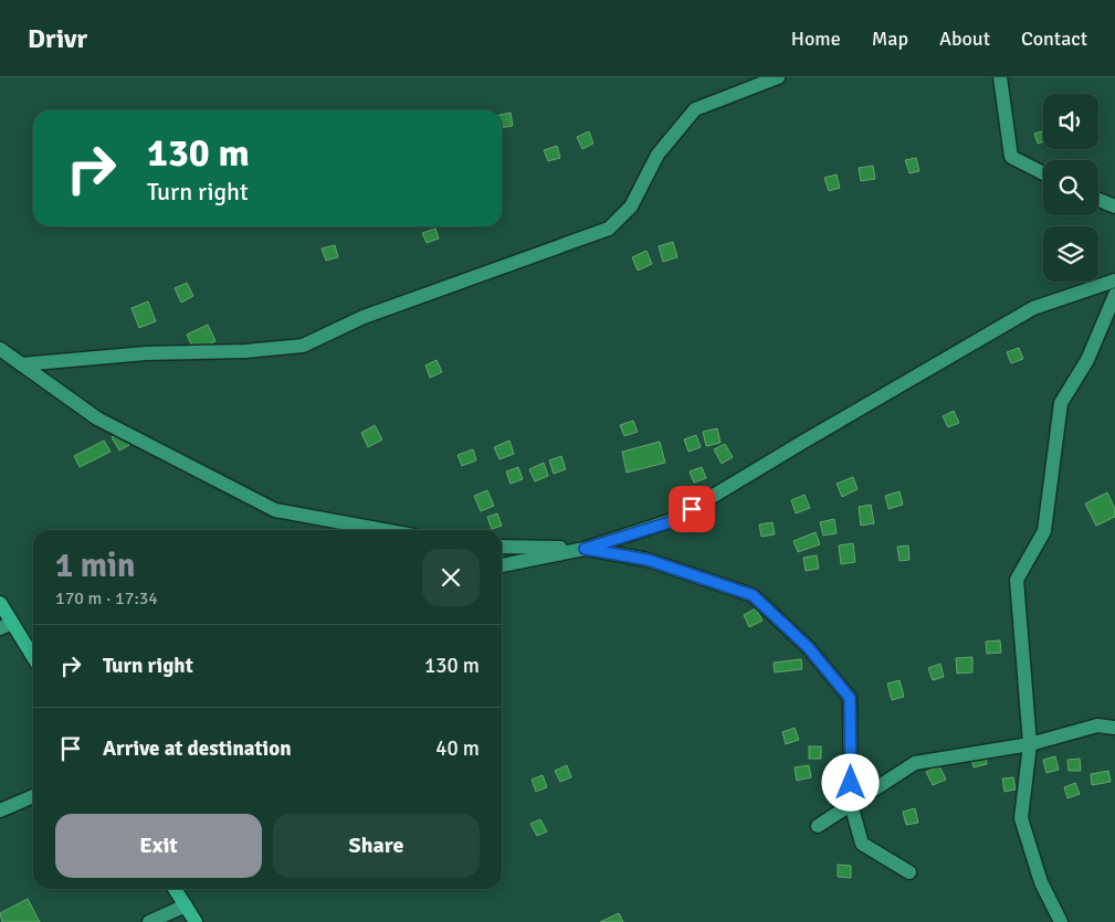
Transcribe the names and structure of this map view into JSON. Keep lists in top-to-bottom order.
{
  "page": {
    "header": "Drivr",
    "nav": [
      "Home",
      "Map",
      "About",
      "Contact"
    ],
    "turn": ["130 m", "Turn right"],
    "heading": ["1 min", "170 m · 17:34"],
    "list": [
      {
        "name": "Turn right",
        "value": "130 m"
      },
      {
        "name": "Arrive at destination",
        "value": "40 m"
      }
    ],
    "buttons": ["Exit", "Share"]
  }
}
